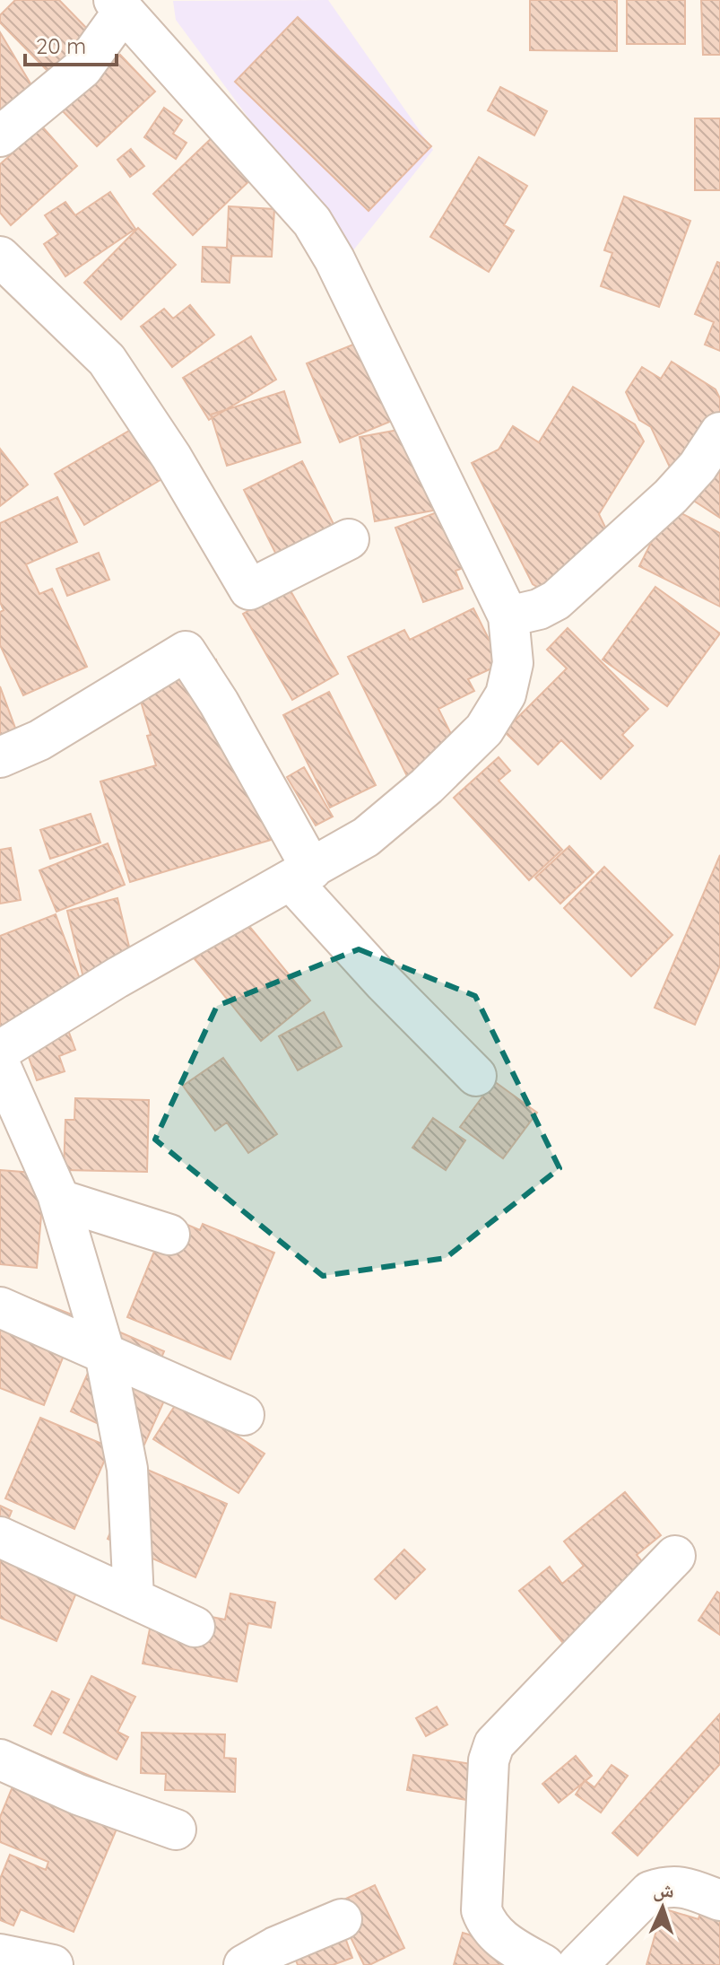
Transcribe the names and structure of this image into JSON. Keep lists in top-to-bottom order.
{
  "scale_bar": "20 m",
  "north": "top"
}
